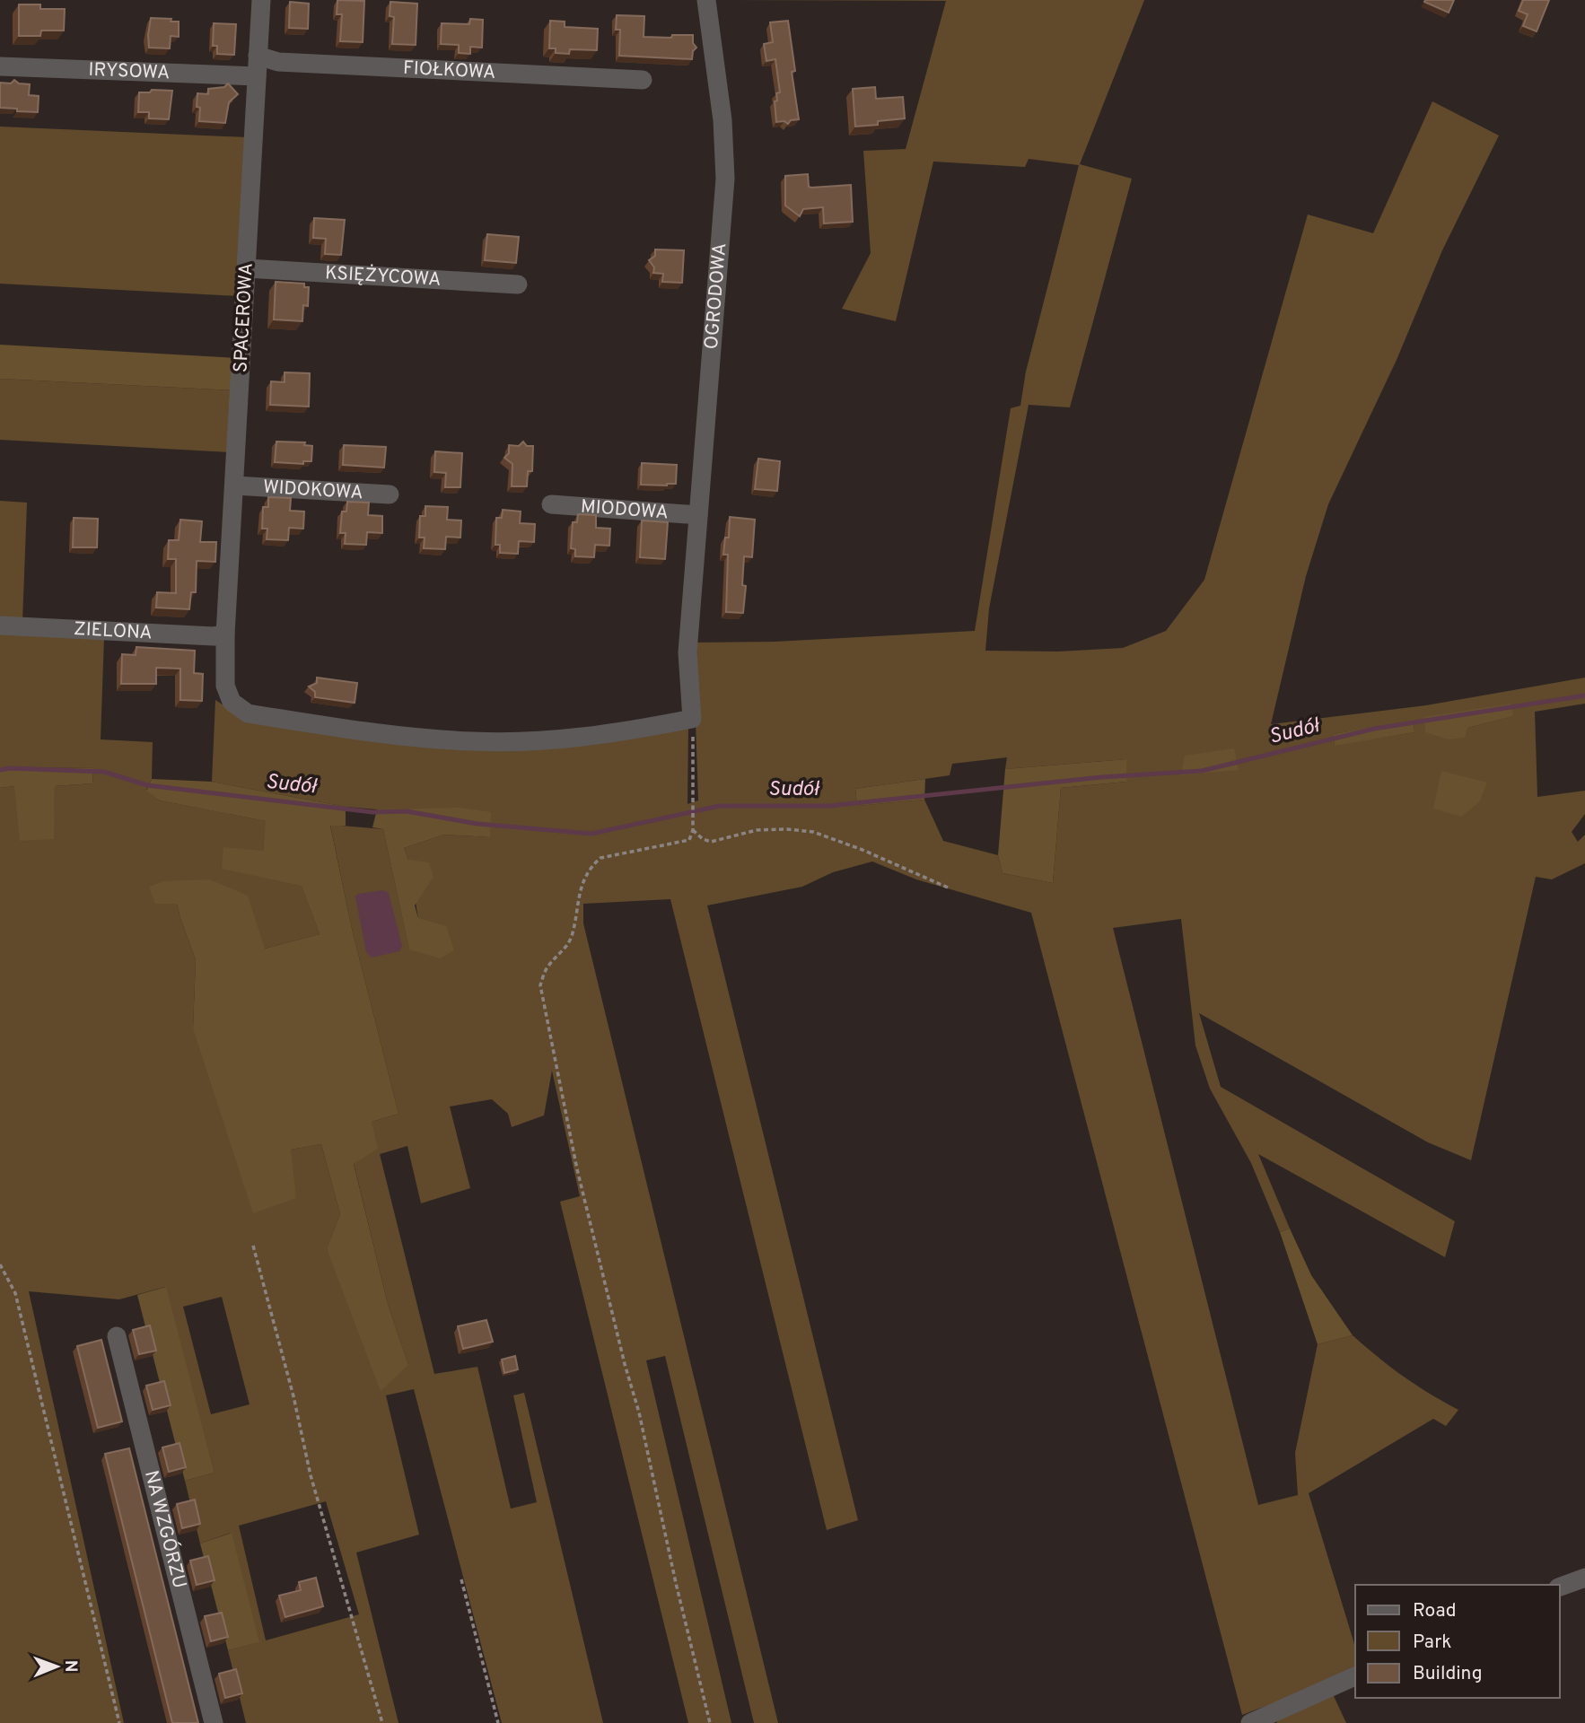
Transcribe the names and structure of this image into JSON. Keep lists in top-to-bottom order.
{
  "streets": {
    "street": [
      "FIOŁKOWA",
      "IRYSOWA",
      "KSIĘŻYCOWA",
      "OGRODOWA",
      "SPACEROWA",
      "WIDOKOWA",
      "MIODOWA",
      "ZIELONA",
      "NA WZGÓRZU"
    ]
  },
  "crossings": [
    ["FIOŁKOWA", "SPACEROWA"],
    ["IRYSOWA", "SPACEROWA"],
    ["KSIĘŻYCOWA", "SPACEROWA"],
    ["OGRODOWA", "SPACEROWA"],
    ["OGRODOWA", "MIODOWA"],
    ["SPACEROWA", "WIDOKOWA"],
    ["SPACEROWA", "ZIELONA"]
  ],
  "water": ["Sudół"],
  "legend": ["Road", "Park", "Building"],
  "north": "right"
}
